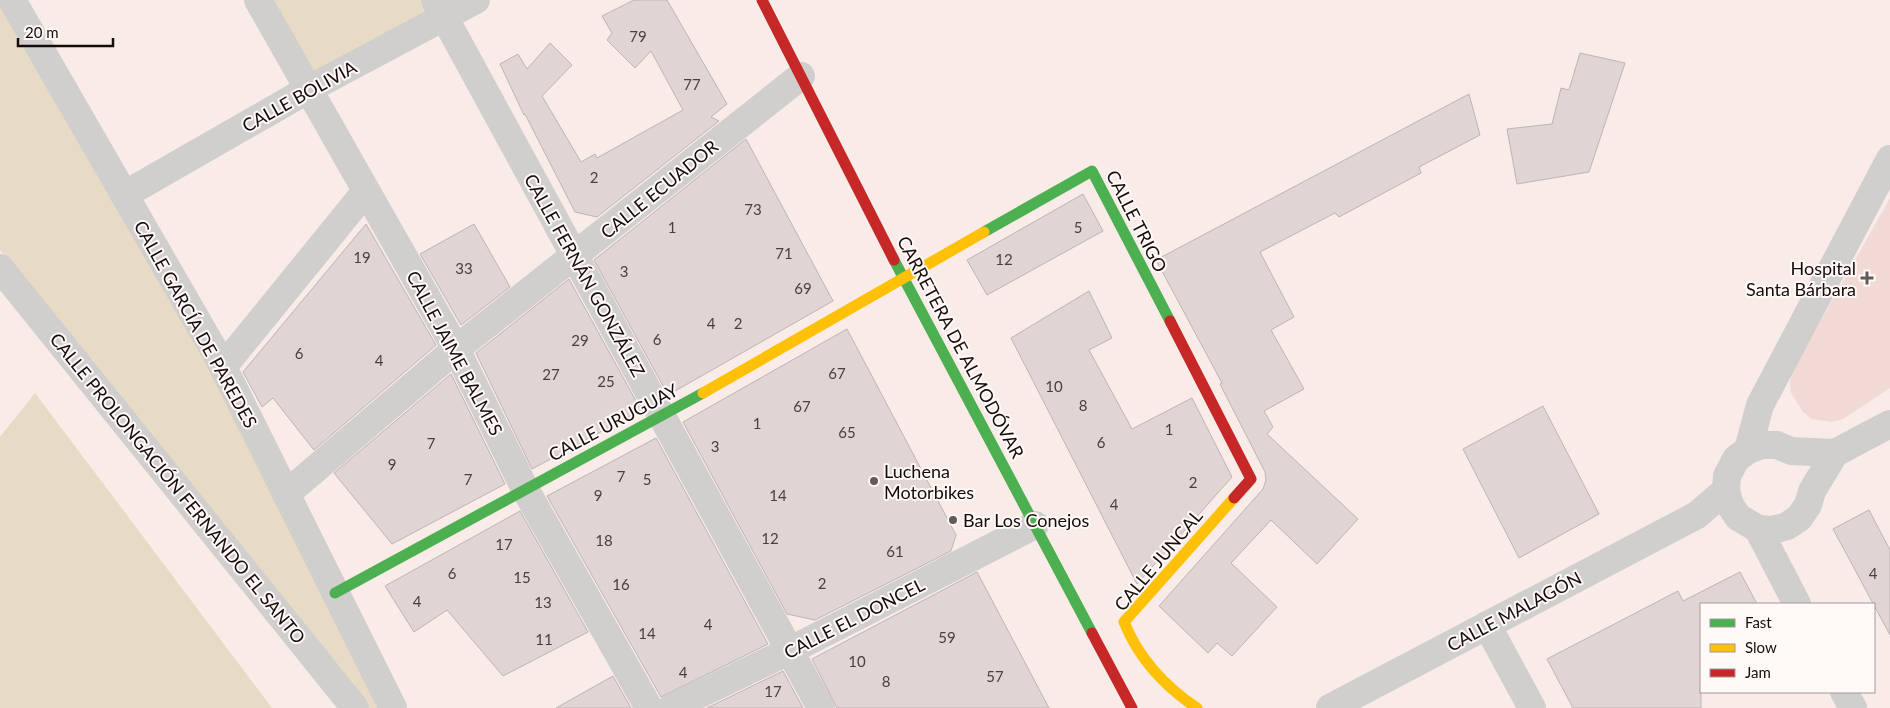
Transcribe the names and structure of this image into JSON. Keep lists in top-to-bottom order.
{
  "streets": {
    "street": [
      "CALLE BOLIVIA",
      "CALLE ECUADOR",
      "CALLE TRIGO",
      "CALLE FERNÁN GONZÁLEZ",
      "CALLE GARCÍA DE PAREDES",
      "CARRETERA DE ALMODÓVAR",
      "CALLE JAIME BALMES",
      "CALLE URUGUAY",
      "CALLE PROLONGACIÓN FERNANDO EL SANTO",
      "CALLE JUNCAL",
      "CALLE MALAGÓN",
      "CALLE EL DONCEL"
    ]
  },
  "crossings": [
    ["CALLE BOLIVIA", "CALLE FERNÁN GONZÁLEZ"],
    ["CALLE BOLIVIA", "CALLE GARCÍA DE PAREDES"],
    ["CALLE BOLIVIA", "CALLE JAIME BALMES"],
    ["CALLE ECUADOR", "CALLE FERNÁN GONZÁLEZ"],
    ["CALLE ECUADOR", "CALLE GARCÍA DE PAREDES"],
    ["CALLE ECUADOR", "CARRETERA DE ALMODÓVAR"],
    ["CALLE ECUADOR", "CALLE JAIME BALMES"],
    ["CALLE TRIGO", "CARRETERA DE ALMODÓVAR"],
    ["CALLE TRIGO", "CALLE URUGUAY"],
    ["CALLE TRIGO", "CALLE JUNCAL"],
    ["CALLE FERNÁN GONZÁLEZ", "CALLE URUGUAY"],
    ["CALLE FERNÁN GONZÁLEZ", "CALLE EL DONCEL"],
    ["CALLE GARCÍA DE PAREDES", "CALLE URUGUAY"],
    ["CARRETERA DE ALMODÓVAR", "CALLE URUGUAY"],
    ["CARRETERA DE ALMODÓVAR", "CALLE EL DONCEL"],
    ["CALLE JAIME BALMES", "CALLE URUGUAY"]
  ],
  "places": {
    "health": ["Hospital Santa Bárbara"],
    "other": ["Luchena Motorbikes", "Bar Los Conejos"]
  },
  "house_numbers": [
    "79",
    "77",
    "2",
    "73",
    "1",
    "5",
    "71",
    "19",
    "12",
    "33",
    "3",
    "69",
    "4",
    "2",
    "6",
    "29",
    "6",
    "4",
    "67",
    "27",
    "25",
    "10",
    "8",
    "67",
    "1",
    "1",
    "65",
    "6",
    "7",
    "3",
    "9",
    "7",
    "7",
    "5",
    "2",
    "9",
    "14",
    "4",
    "12",
    "18",
    "17",
    "61",
    "6",
    "4",
    "15",
    "2",
    "16",
    "4",
    "13",
    "4",
    "14",
    "59",
    "11",
    "10",
    "4",
    "57",
    "8",
    "17"
  ],
  "legend": ["Fast", "Slow", "Jam"],
  "scale_bar": "20 m"
}
